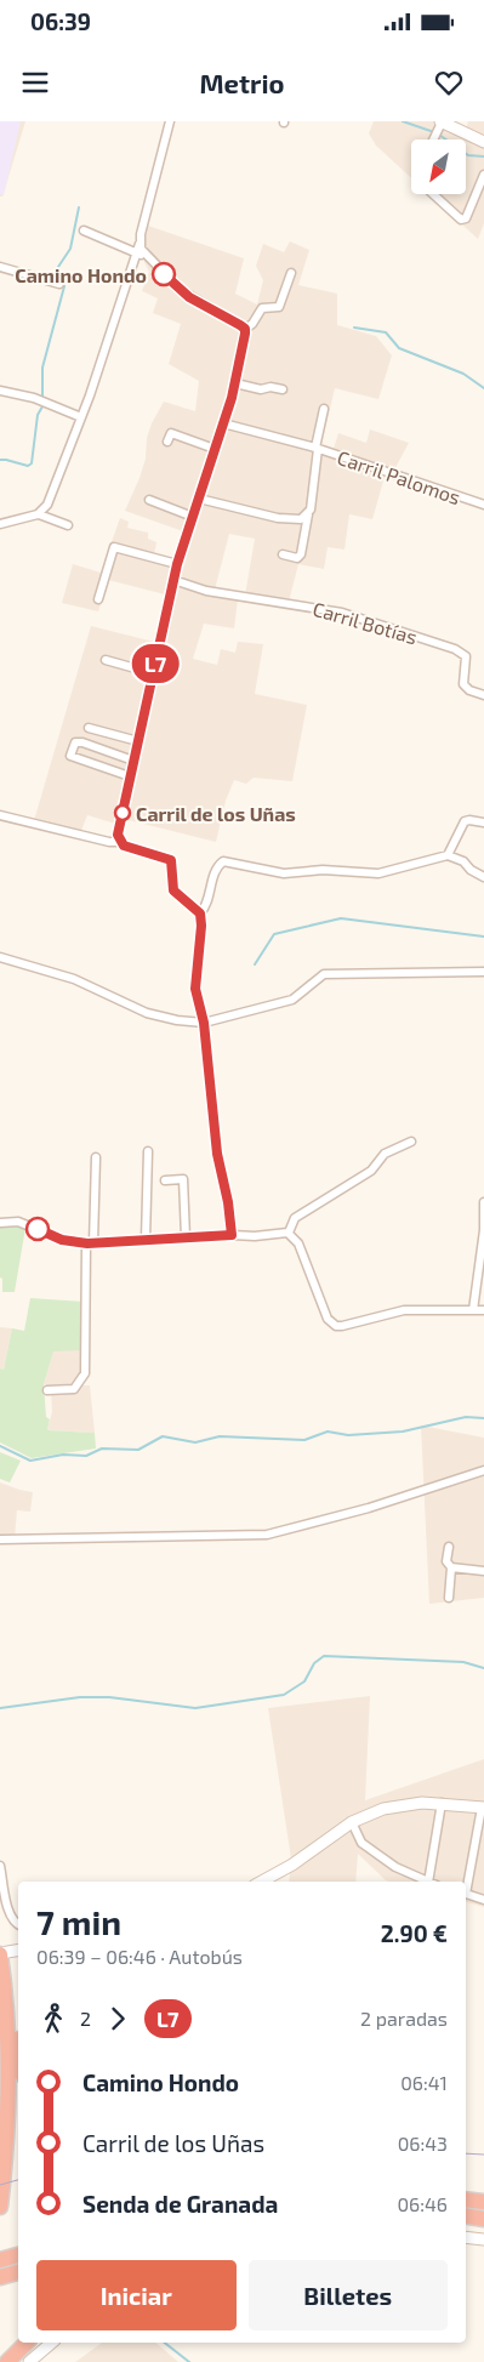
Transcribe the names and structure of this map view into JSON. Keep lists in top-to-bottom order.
{
  "streets": {
    "street": ["Carril Palomos", "Carril Botías"]
  },
  "places": ["Camino Hondo", "Carril de los Uñas"],
  "lines": ["bus line L7"],
  "north": "bottom left",
  "page": {
    "status": "06:39",
    "header": "Metrio",
    "on_map": "L7",
    "heading": ["7 min", "06:39 – 06:46 · Autobús", "2.90 €"],
    "legs": ["2", "L7", "2 paradas"],
    "list": [
      {
        "name": "Camino Hondo",
        "value": "06:41"
      },
      {
        "name": "Carril de los Uñas",
        "value": "06:43"
      },
      {
        "name": "Senda de Granada",
        "value": "06:46"
      }
    ],
    "buttons": ["Iniciar", "Billetes"]
  }
}
